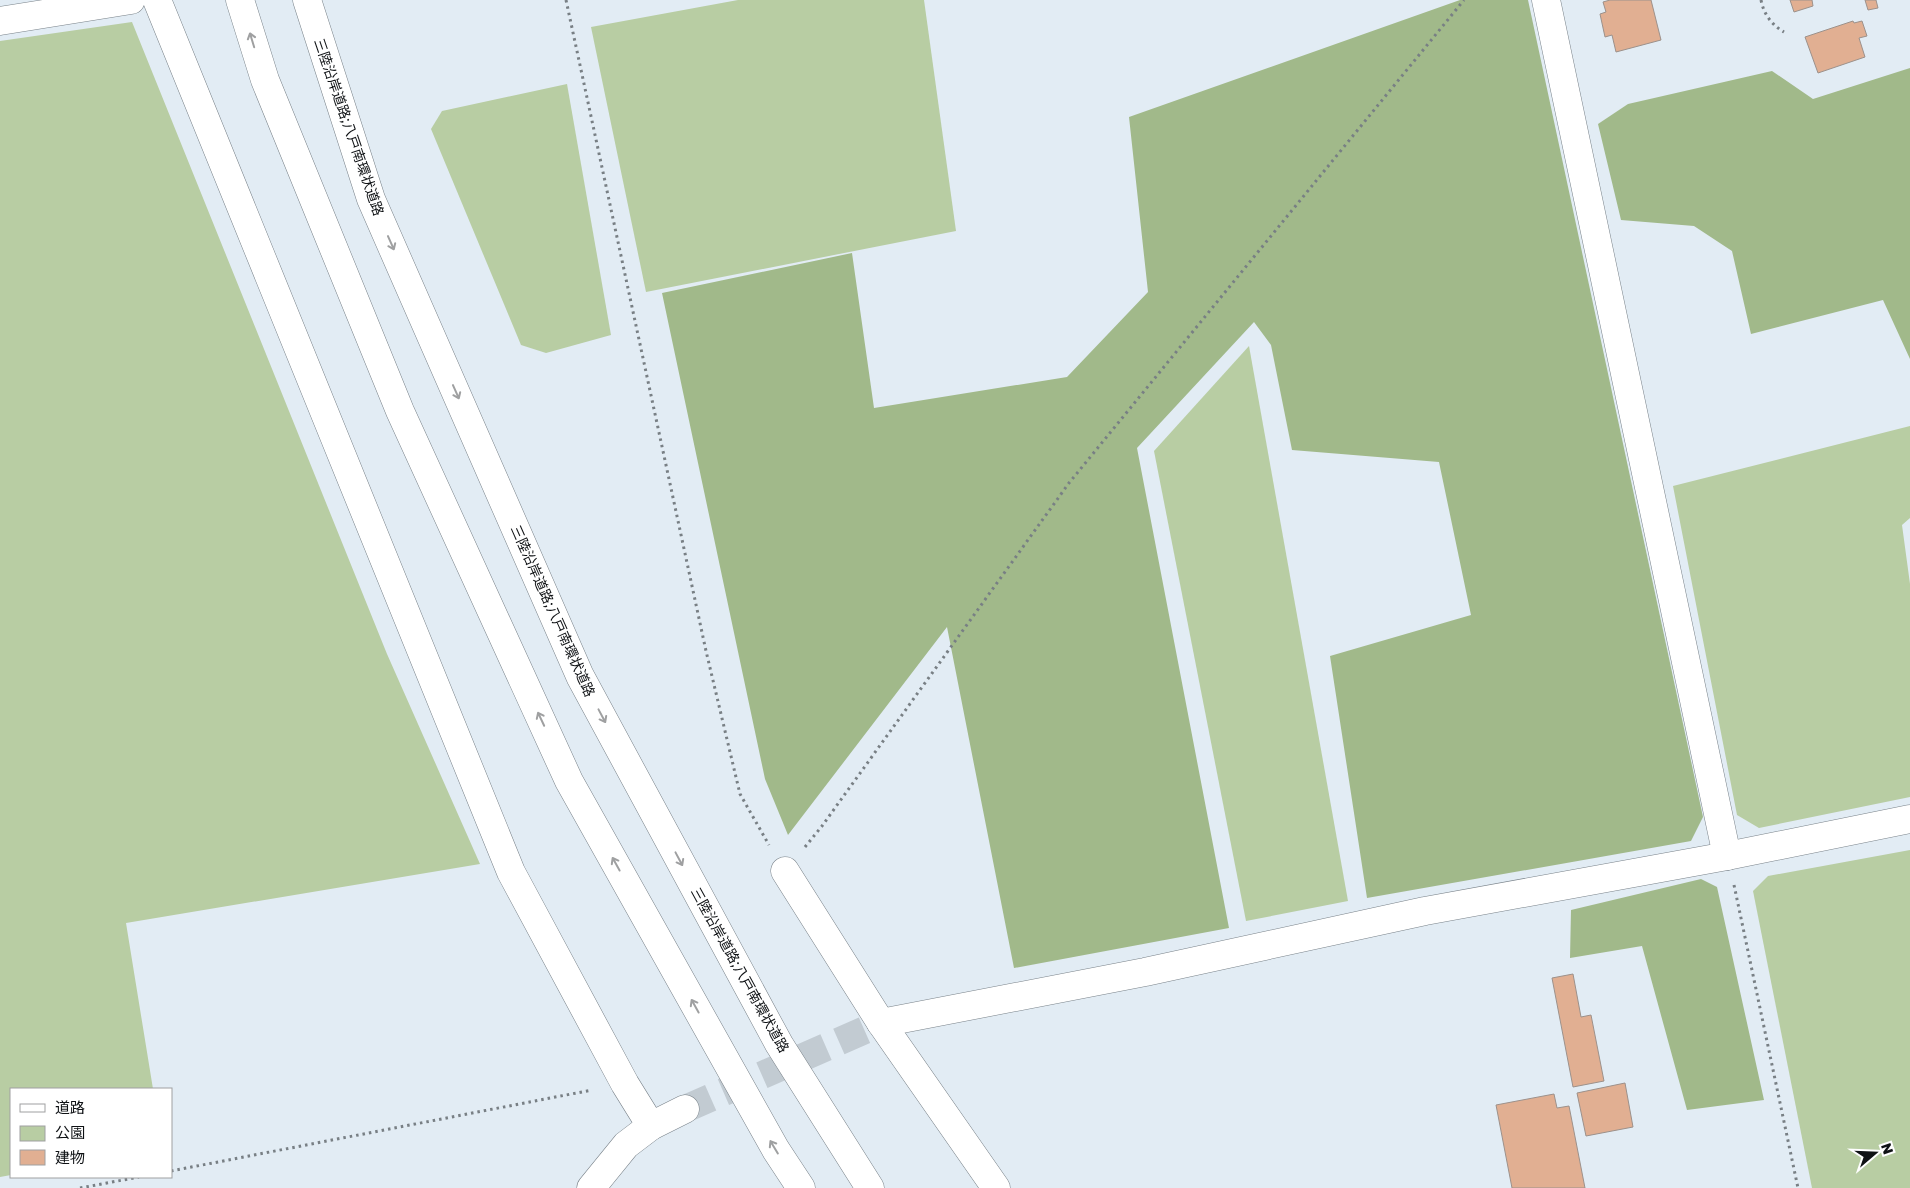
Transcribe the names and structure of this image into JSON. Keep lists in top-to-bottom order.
{
  "streets": {
    "main road": ["三陸沿岸道路;八戸南環状道路"]
  },
  "legend": ["道路", "公園", "建物"],
  "north": "right"
}
